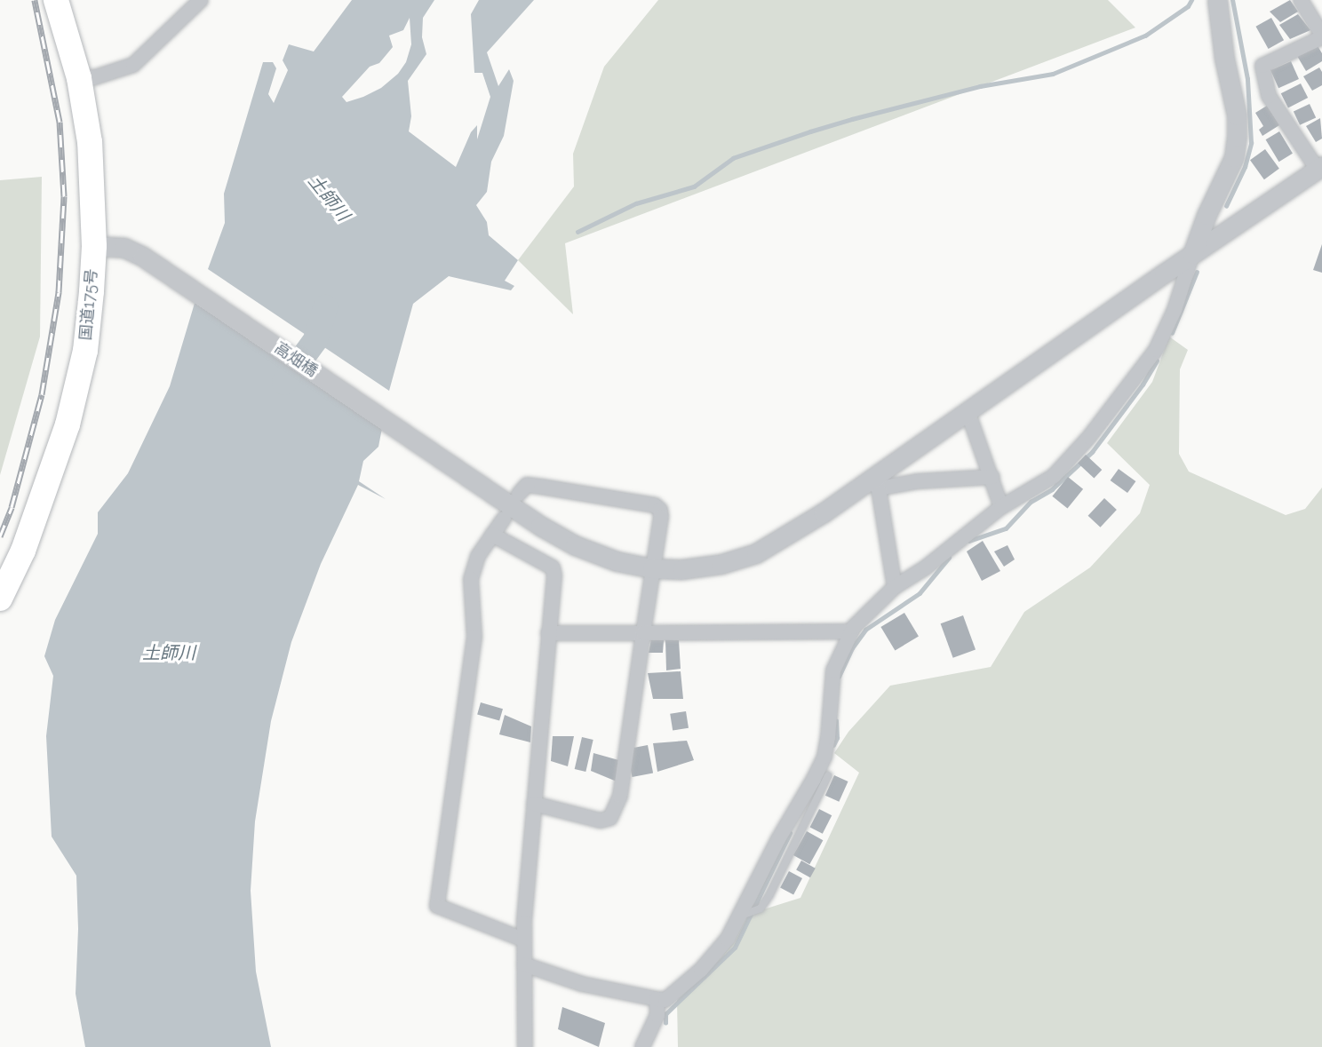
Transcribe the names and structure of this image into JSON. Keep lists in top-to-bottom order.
{
  "streets": {
    "highway": ["国道175号"],
    "street": ["高畑橋"]
  },
  "crossings": [
    ["国道175号", "高畑橋"]
  ],
  "water": ["土師川"]
}
